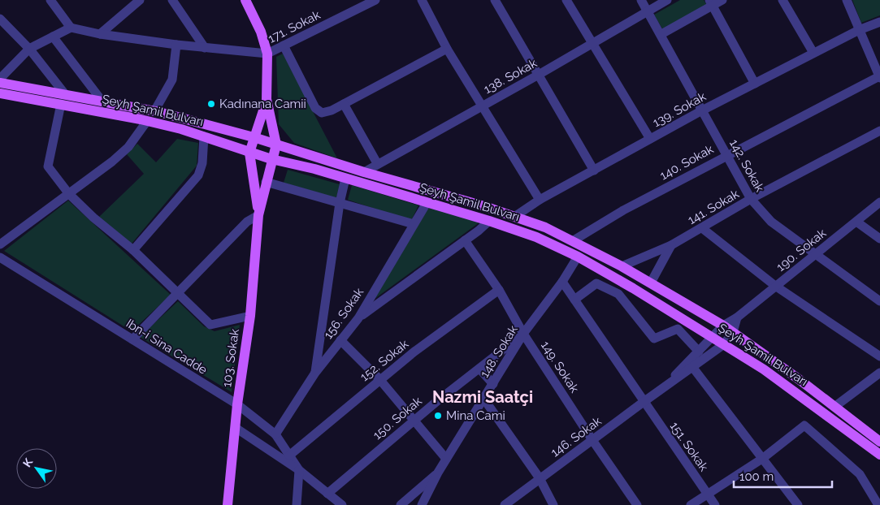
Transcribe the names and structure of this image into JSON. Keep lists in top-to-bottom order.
{
  "streets": {
    "main road": ["Şeyh Şamil Bulvarı", "103. Sokak"],
    "street": [
      "171. Sokak",
      "138. Sokak",
      "139. Sokak",
      "140. Sokak",
      "142. Sokak",
      "141. Sokak",
      "190. Sokak",
      "156. Sokak",
      "Ibn-i Sina Cadde",
      "148. Sokak",
      "152. Sokak",
      "149. Sokak",
      "150. Sokak",
      "146. Sokak",
      "151. Sokak"
    ]
  },
  "crossings": [
    ["138. Sokak", "Şeyh Şamil Bulvarı"],
    ["138. Sokak", "142. Sokak"],
    ["139. Sokak", "Şeyh Şamil Bulvarı"],
    ["139. Sokak", "142. Sokak"],
    ["Şeyh Şamil Bulvarı", "140. Sokak"],
    ["Şeyh Şamil Bulvarı", "141. Sokak"],
    ["Şeyh Şamil Bulvarı", "190. Sokak"],
    ["Şeyh Şamil Bulvarı", "156. Sokak"],
    ["Şeyh Şamil Bulvarı", "148. Sokak"],
    ["Şeyh Şamil Bulvarı", "103. Sokak"],
    ["Şeyh Şamil Bulvarı", "146. Sokak"],
    ["140. Sokak", "142. Sokak"],
    ["142. Sokak", "141. Sokak"],
    ["142. Sokak", "190. Sokak"],
    ["190. Sokak", "146. Sokak"],
    ["156. Sokak", "Ibn-i Sina Cadde"],
    ["Ibn-i Sina Cadde", "103. Sokak"],
    ["Ibn-i Sina Cadde", "152. Sokak"],
    ["Ibn-i Sina Cadde", "150. Sokak"],
    ["148. Sokak", "149. Sokak"],
    ["148. Sokak", "150. Sokak"],
    ["148. Sokak", "151. Sokak"],
    ["152. Sokak", "149. Sokak"],
    ["149. Sokak", "150. Sokak"],
    ["149. Sokak", "146. Sokak"],
    ["146. Sokak", "151. Sokak"]
  ],
  "districts": ["Nazmi Saatçi"],
  "places": ["Kadınana Camii", "Mina Cami"],
  "scale_bar": "100 m",
  "north": "top left"
}
